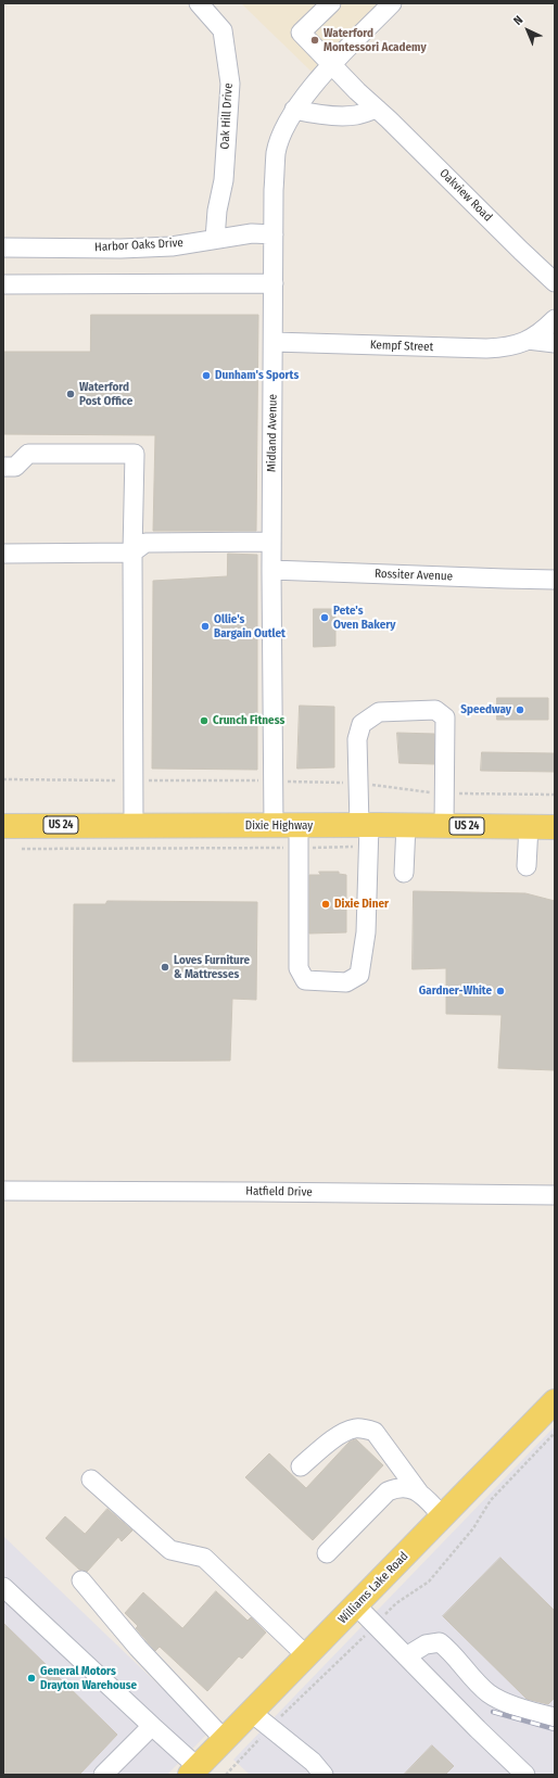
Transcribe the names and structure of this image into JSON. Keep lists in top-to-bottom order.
{
  "streets": {
    "main road": ["US 24", "Dixie Highway", "Williams Lake Road"],
    "street": [
      "Oak Hill Drive",
      "Oakview Road",
      "Harbor Oaks Drive",
      "Kempf Street",
      "Midland Avenue",
      "Rossiter Avenue",
      "Hatfield Drive"
    ]
  },
  "crossings": [
    ["Oak Hill Drive", "Harbor Oaks Drive"],
    ["Oakview Road", "Midland Avenue"],
    ["Harbor Oaks Drive", "Midland Avenue"],
    ["Kempf Street", "Midland Avenue"],
    ["Midland Avenue", "Rossiter Avenue"],
    ["Midland Avenue", "Dixie Highway"]
  ],
  "places": [
    "Waterford Montessori Academy",
    "Dunham's Sports",
    "Waterford Post Office",
    "Pete's Oven Bakery",
    "Ollie's Bargain Outlet",
    "Speedway",
    "Crunch Fitness",
    "Dixie Diner",
    "Loves Furniture & Mattresses",
    "Gardner-White",
    "General Motors Drayton Warehouse"
  ],
  "north": "top left"
}
